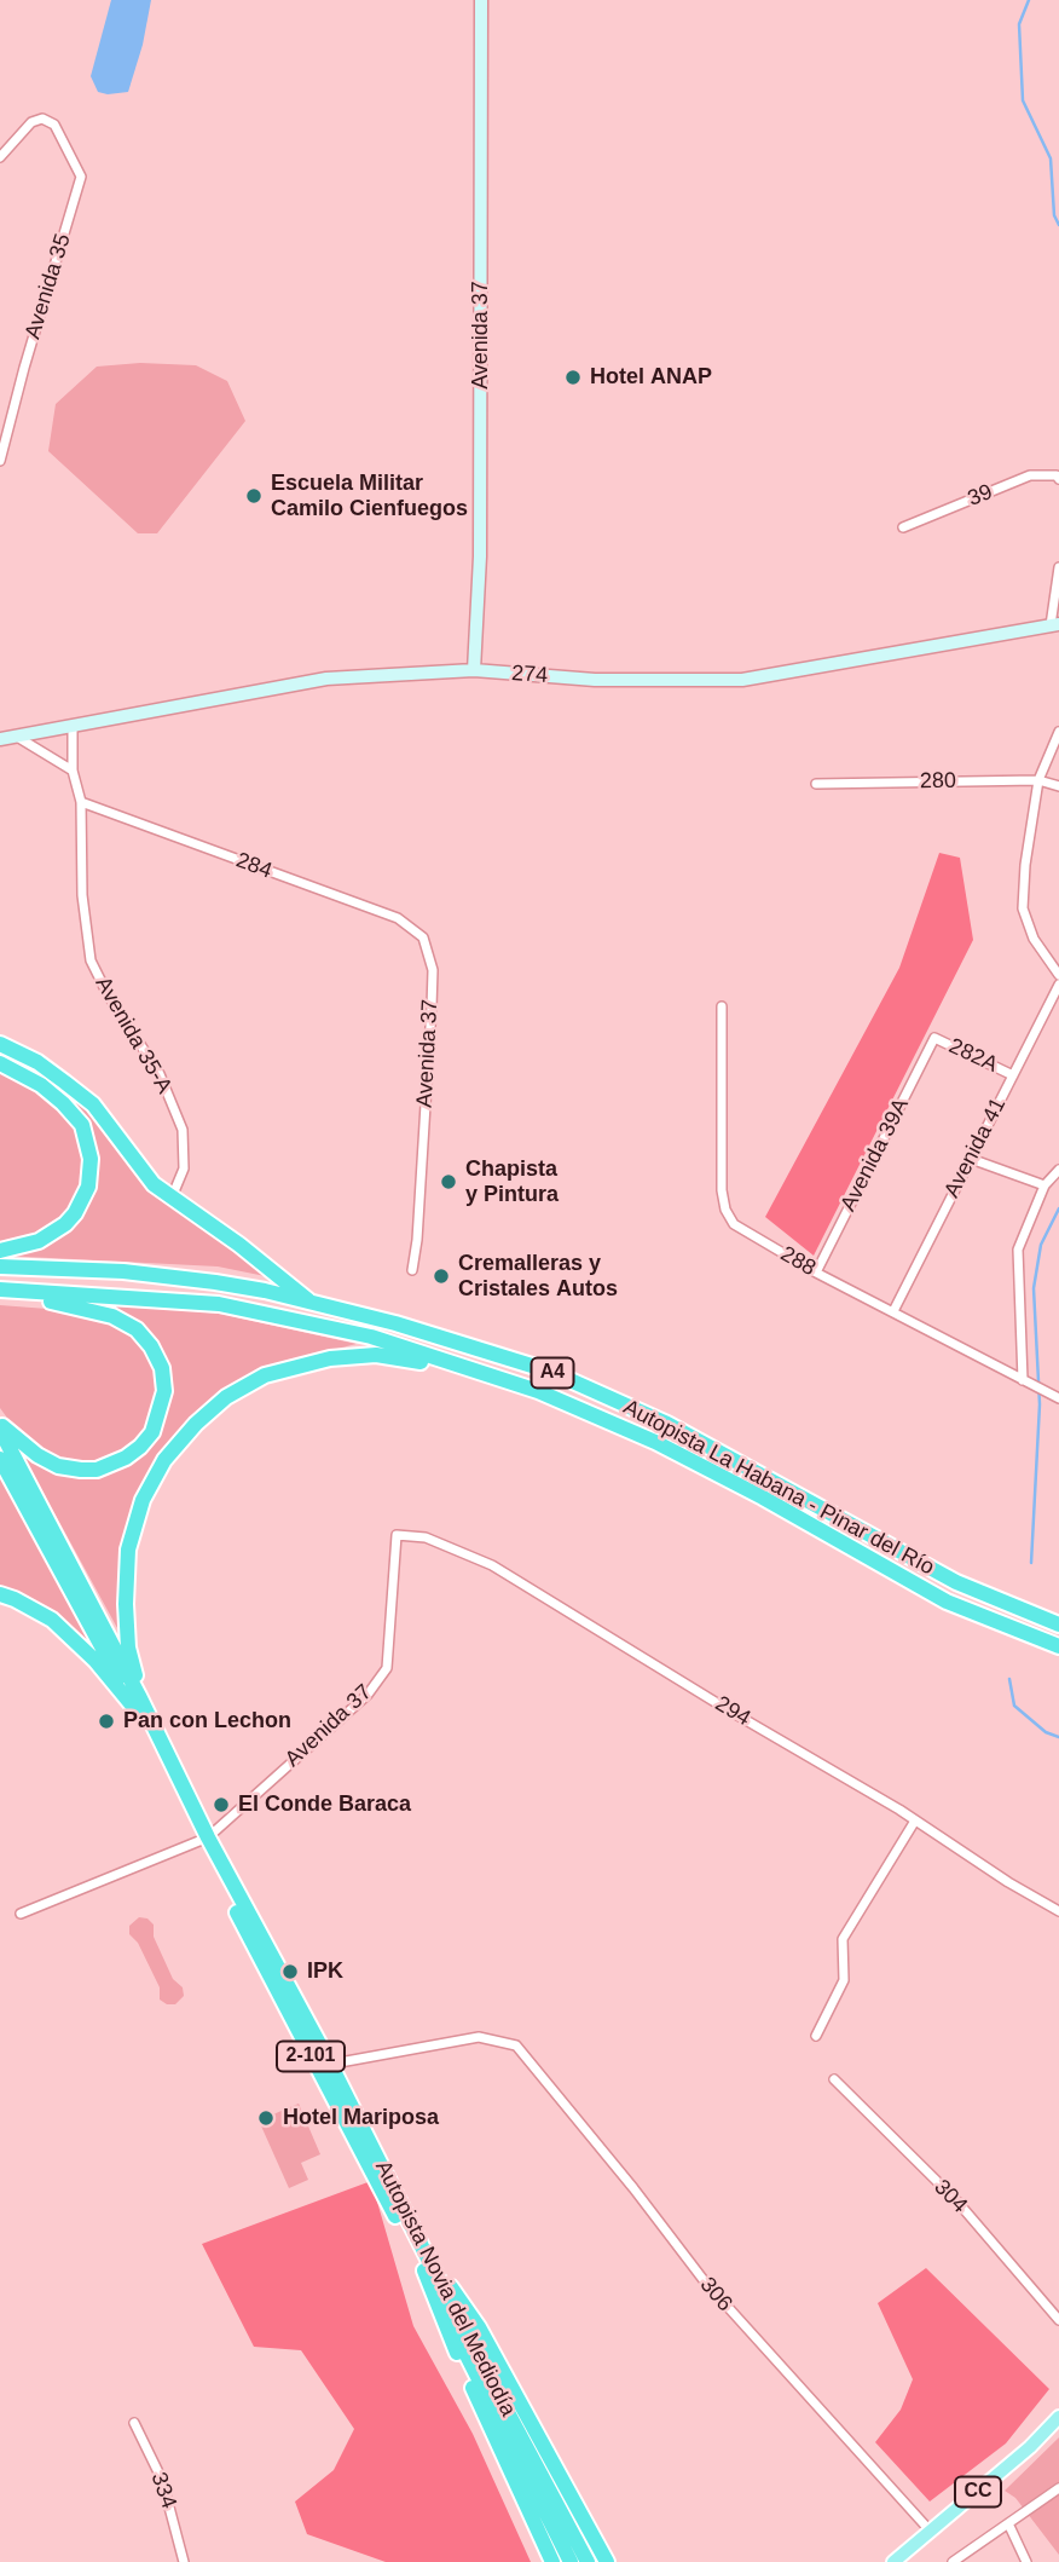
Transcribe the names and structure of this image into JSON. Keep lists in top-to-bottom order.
{
  "streets": {
    "highway": [
      "A4",
      "Autopista La Habana - Pinar del Río",
      "2-101",
      "Autopista Novia del Mediodía"
    ],
    "main road": ["CC"],
    "street": [
      "Avenida 35",
      "Avenida 37",
      "39",
      "274",
      "280",
      "284",
      "Avenida 35-A",
      "282A",
      "Avenida 41",
      "Avenida 39A",
      "288",
      "294",
      "304",
      "306",
      "334"
    ]
  },
  "crossings": [
    ["Avenida 37", "274"],
    ["Avenida 37", "284"],
    ["Avenida 37", "294"],
    ["Avenida 37", "Autopista Novia del Mediodía"],
    ["274", "Avenida 35-A"],
    ["284", "Avenida 35-A"],
    ["282A", "Avenida 41"],
    ["282A", "Avenida 39A"],
    ["Avenida 41", "288"],
    ["Avenida 39A", "288"],
    ["Autopista Novia del Mediodía", "306"],
    ["306", "CC"]
  ],
  "places": [
    "Hotel ANAP",
    "Escuela Militar Camilo Cienfuegos",
    "Chapista y Pintura",
    "Cremalleras y Cristales Autos",
    "Pan con Lechon",
    "El Conde Baraca",
    "IPK",
    "Hotel Mariposa"
  ]
}
